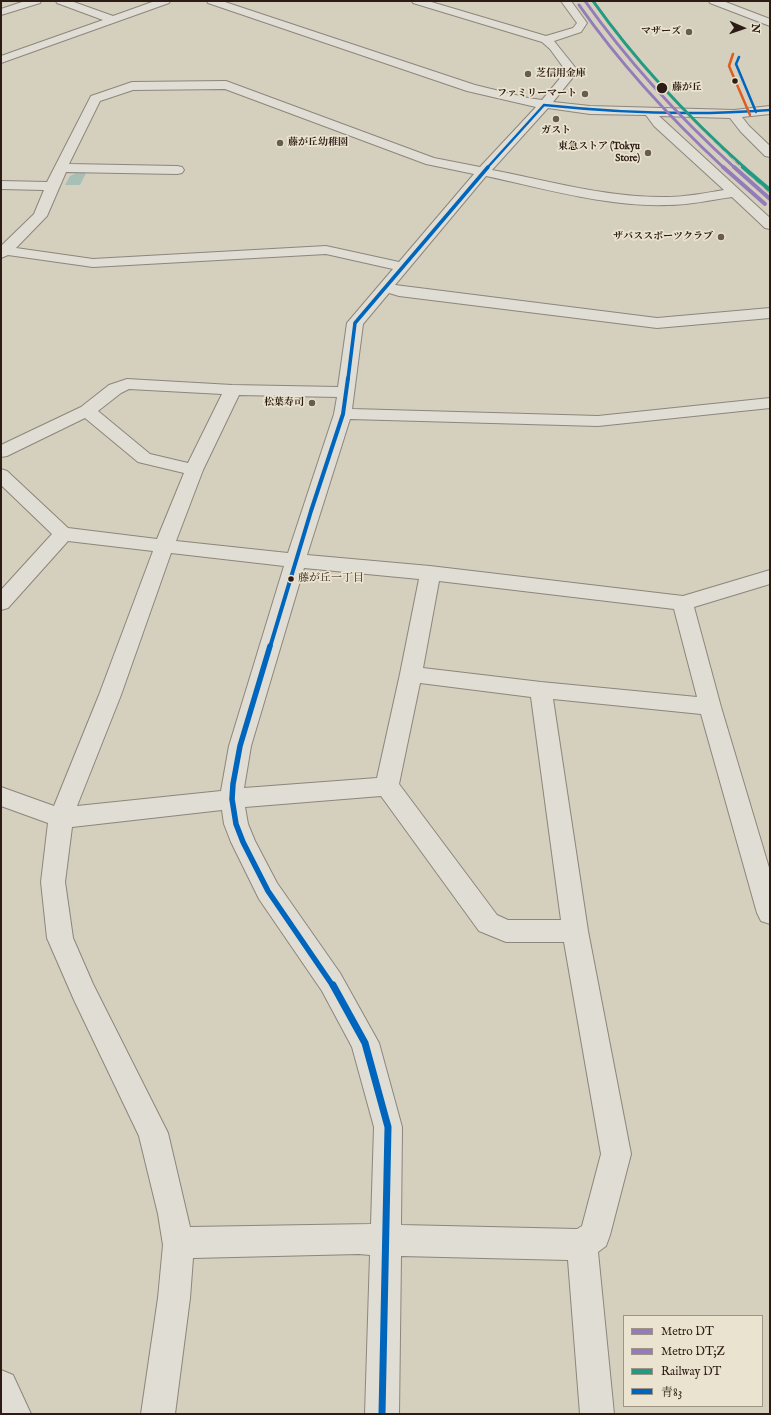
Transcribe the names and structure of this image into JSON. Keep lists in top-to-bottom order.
{
  "places": [
    "マザーズ",
    "芝信用金庫",
    "藤が丘",
    "ファミリーマート",
    "ガスト",
    "藤が丘幼稚園",
    "東急ストア (Tokyu Store)",
    "ザバススポーツクラブ",
    "松葉寿司",
    "藤が丘一丁目"
  ],
  "lines": [
    "metro line DT",
    "rail line DT",
    "metro line DT;Z",
    "transit line 青83"
  ],
  "legend": [
    "Metro DT",
    "Metro DT;Z",
    "Railway DT",
    "青83"
  ],
  "north": "right"
}
